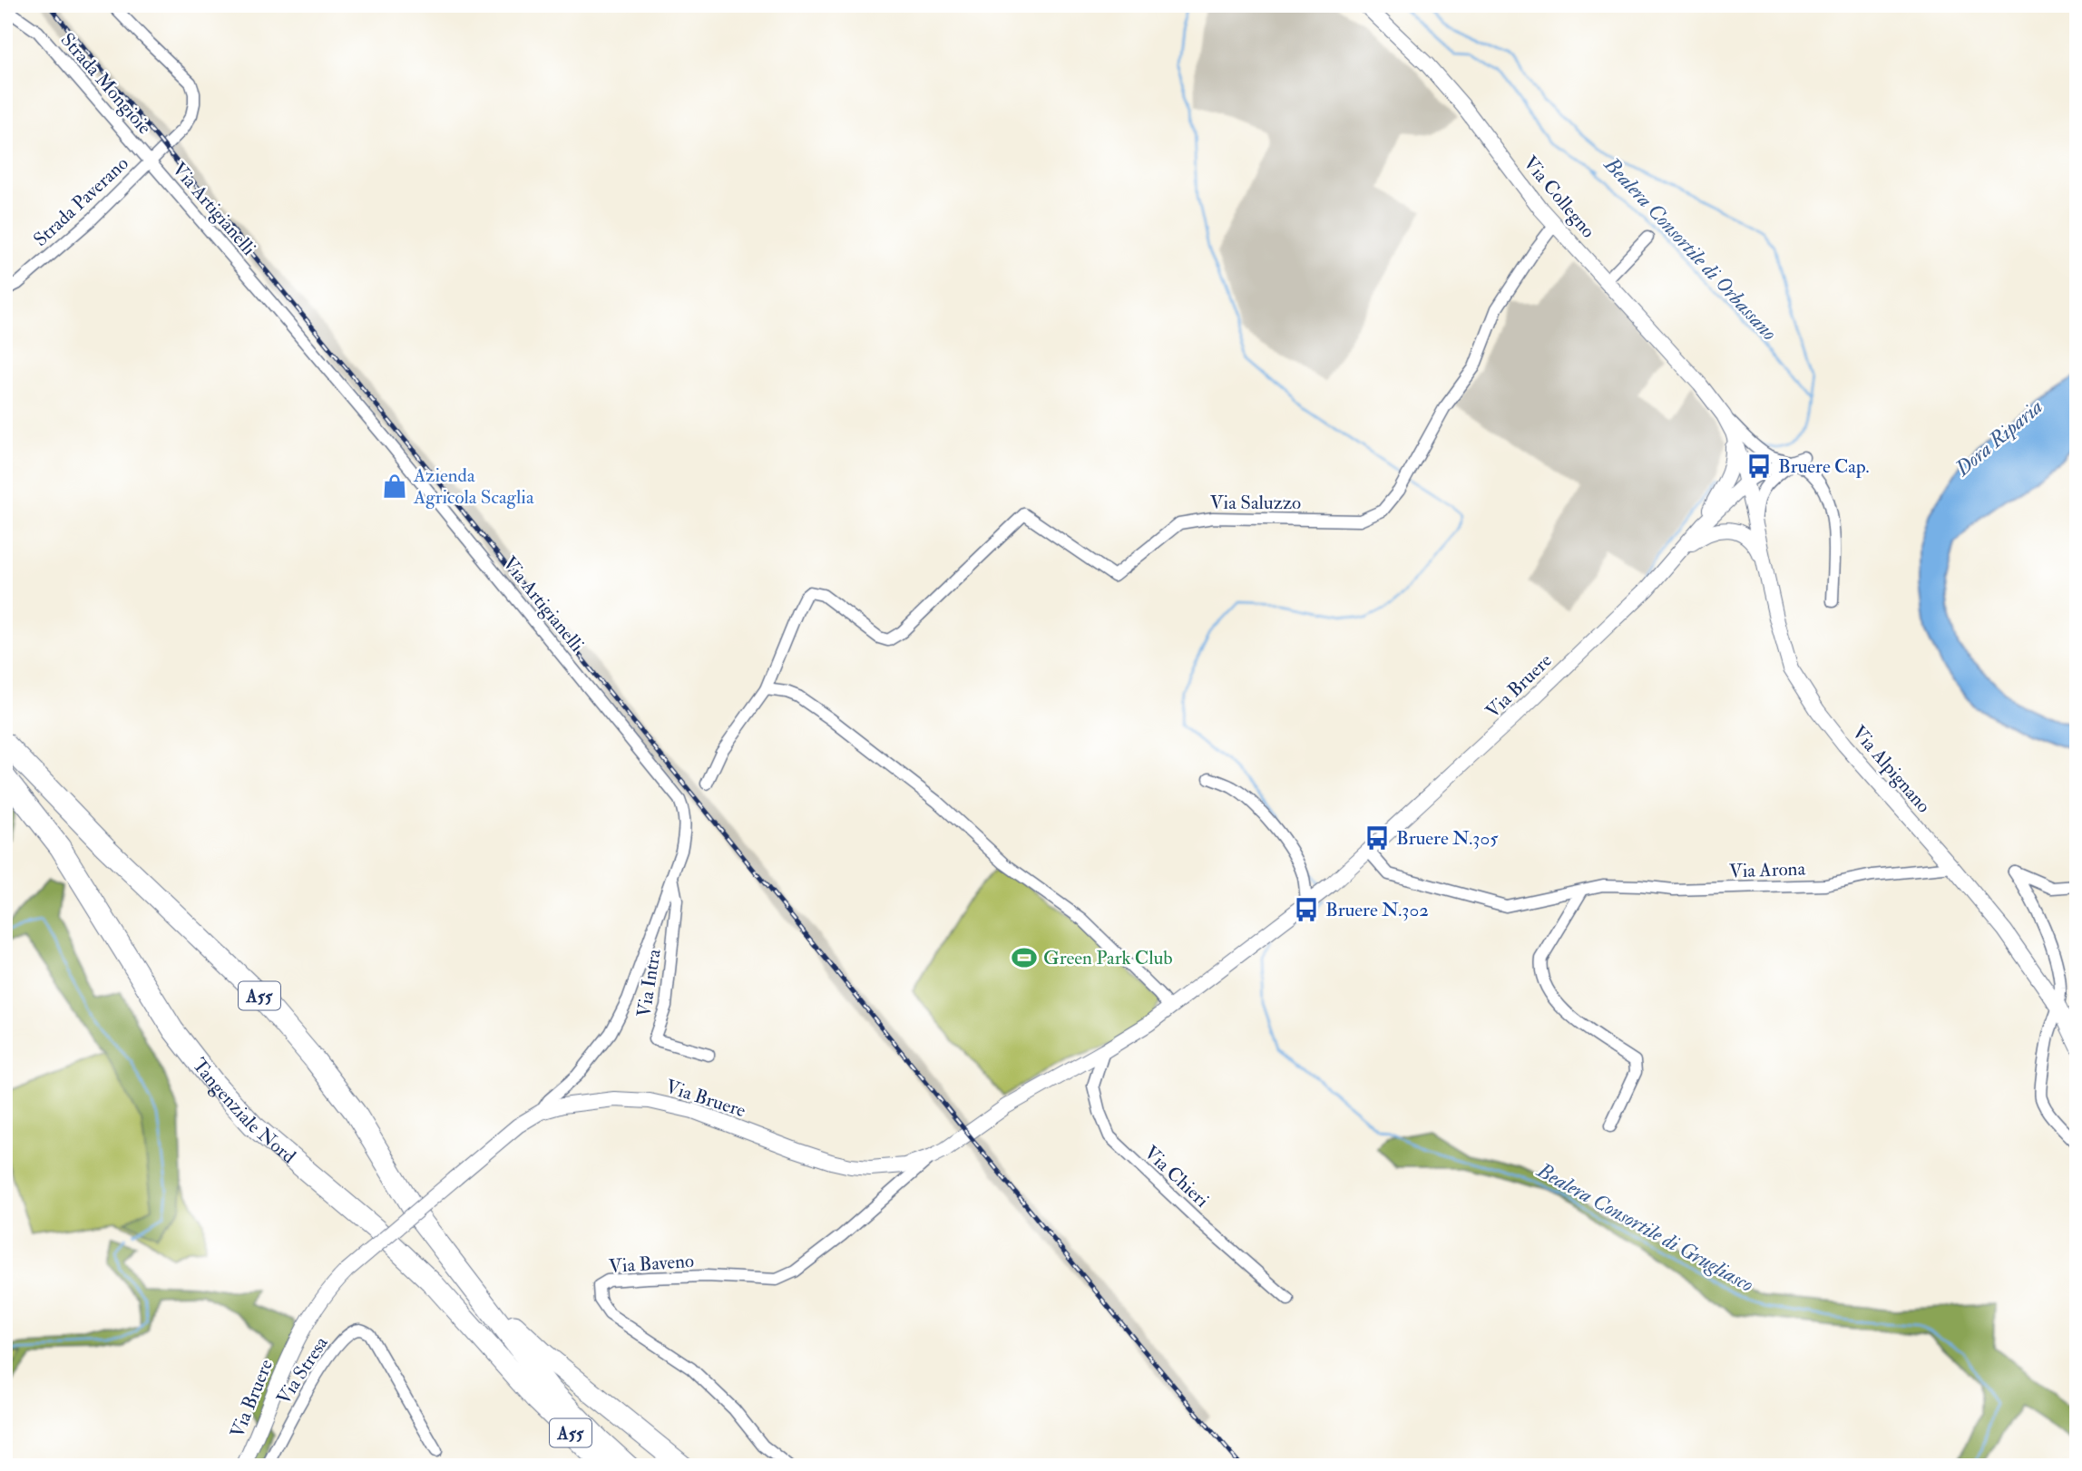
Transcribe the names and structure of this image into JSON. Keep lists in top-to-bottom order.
{
  "streets": {
    "highway": ["A55", "Tangenziale Nord"],
    "street": [
      "Strada Mongioie",
      "Via Collegno",
      "Strada Paverano",
      "Via Artigianelli",
      "Via Saluzzo",
      "Via Bruere",
      "Via Alpignano",
      "Via Arona",
      "Via Intra",
      "Via Chieri",
      "Via Baveno",
      "Via Stresa"
    ]
  },
  "crossings": [
    ["Strada Mongioie", "Strada Paverano"],
    ["Strada Mongioie", "Via Artigianelli"],
    ["Via Collegno", "Via Saluzzo"],
    ["Via Collegno", "Via Bruere"],
    ["Via Collegno", "Via Alpignano"],
    ["Strada Paverano", "Via Artigianelli"],
    ["Via Artigianelli", "Via Bruere"],
    ["Via Artigianelli", "Via Intra"],
    ["Via Bruere", "Via Alpignano"],
    ["Via Bruere", "Via Arona"],
    ["Via Bruere", "Via Chieri"],
    ["Via Bruere", "Via Baveno"],
    ["Via Alpignano", "Via Arona"],
    ["A55", "Tangenziale Nord"]
  ],
  "water": ["Bealera Consortile di Orbassano", "Dora Riparia", "Bealera Consortile di Grugliasco"],
  "places": {
    "bus stop": ["Bruere Cap.", "Bruere N.305", "Bruere N.302"],
    "shop": ["Azienda Agricola Scaglia"],
    "sports": ["Green Park Club"]
  }
}
